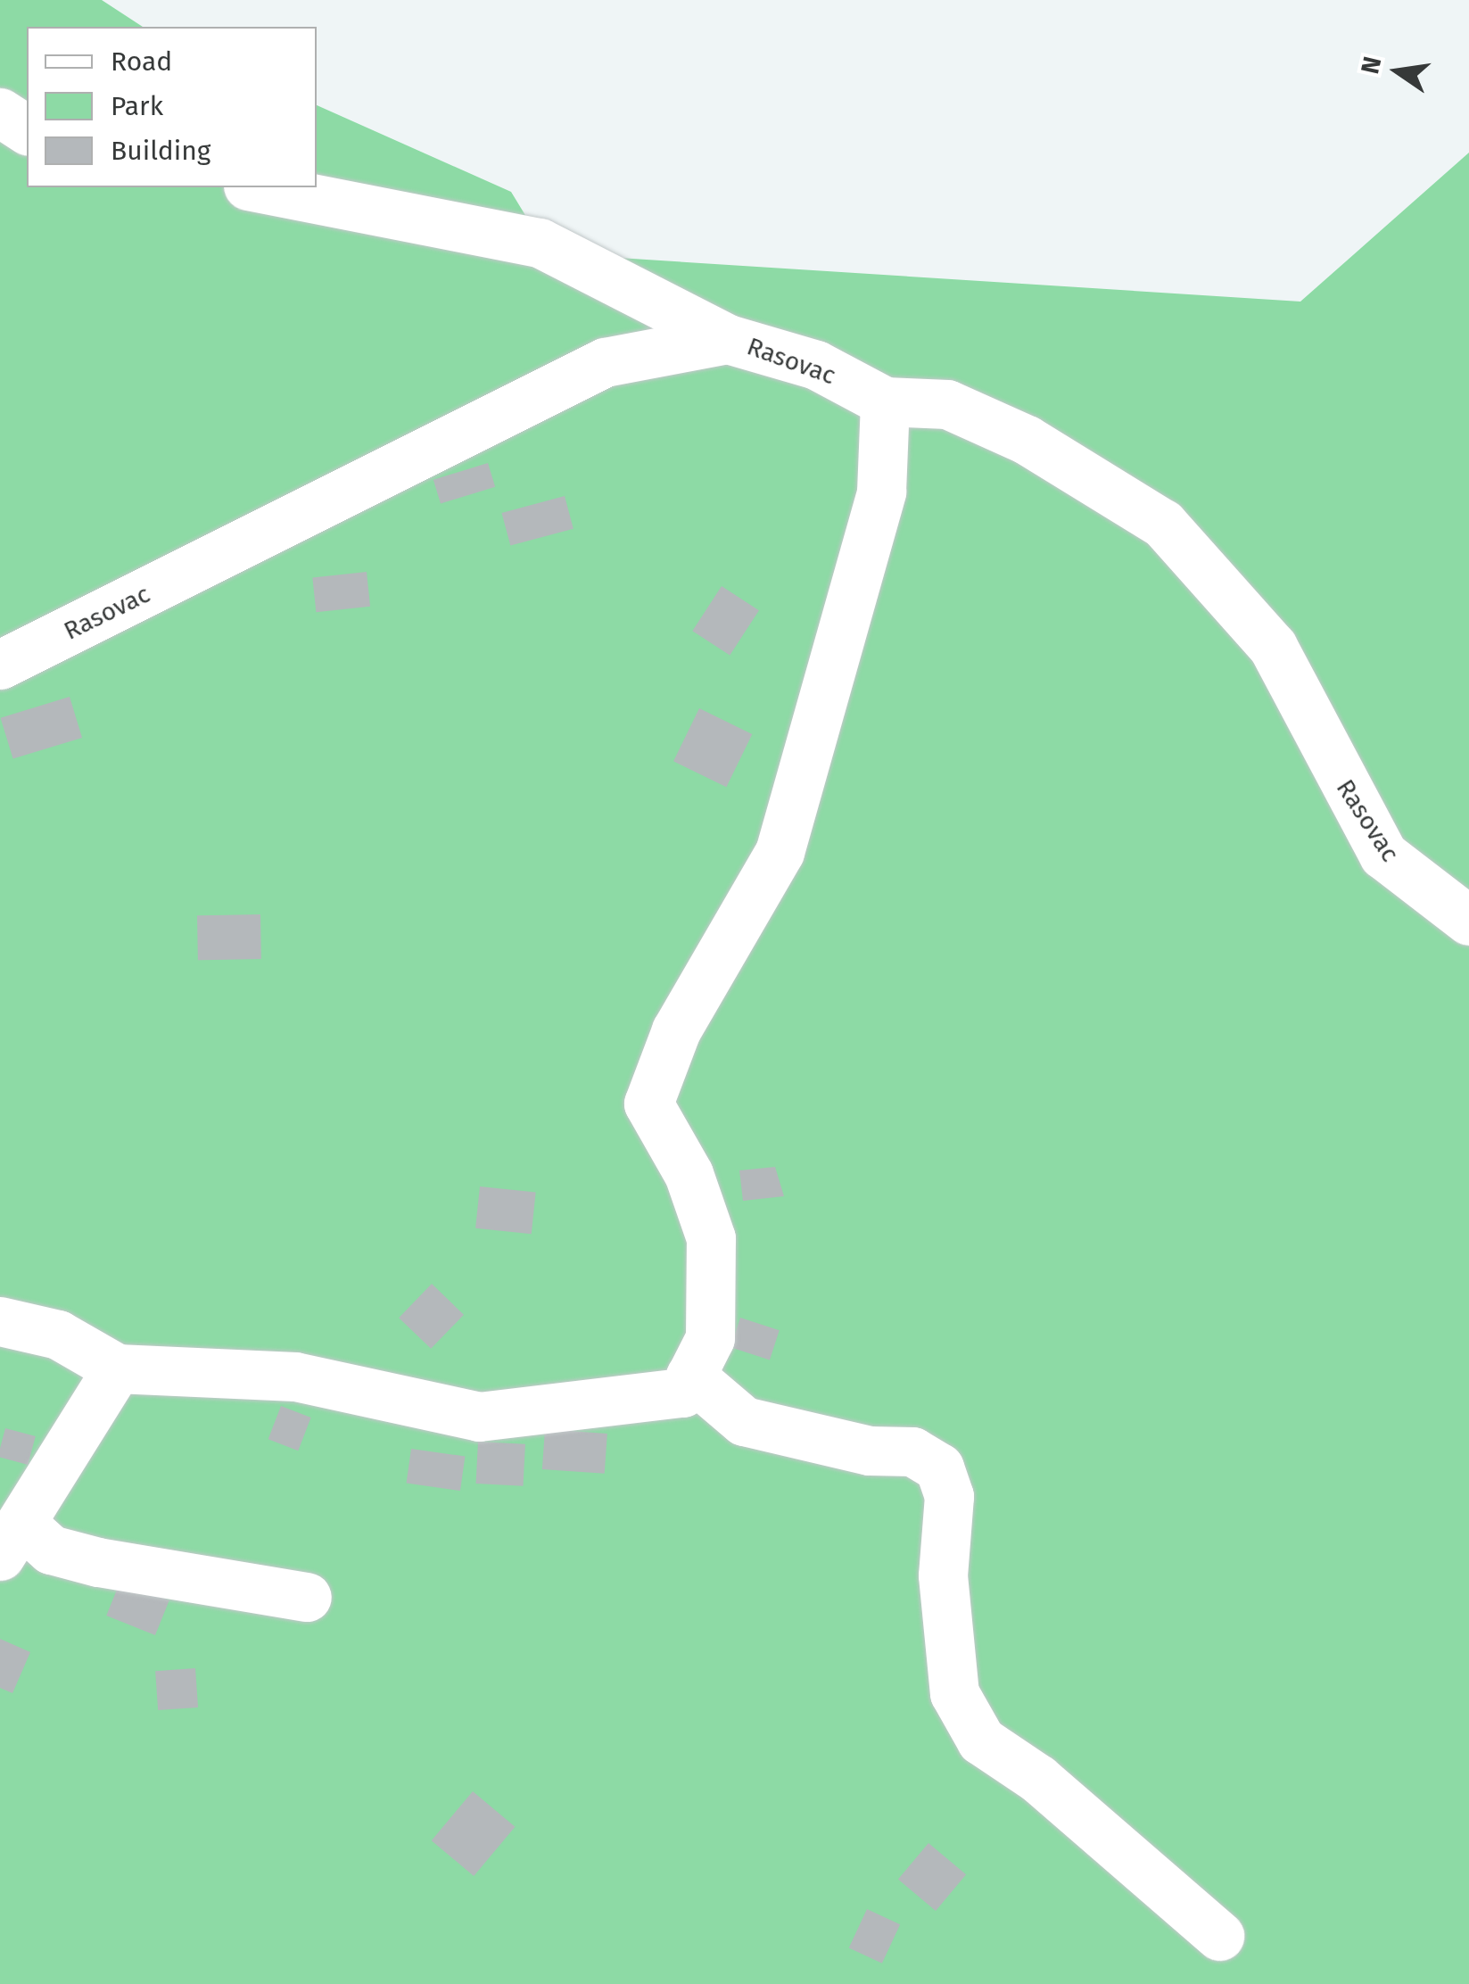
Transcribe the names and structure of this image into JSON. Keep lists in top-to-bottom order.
{
  "streets": {
    "street": ["Rasovac"]
  },
  "legend": ["Road", "Park", "Building"],
  "north": "left"
}
